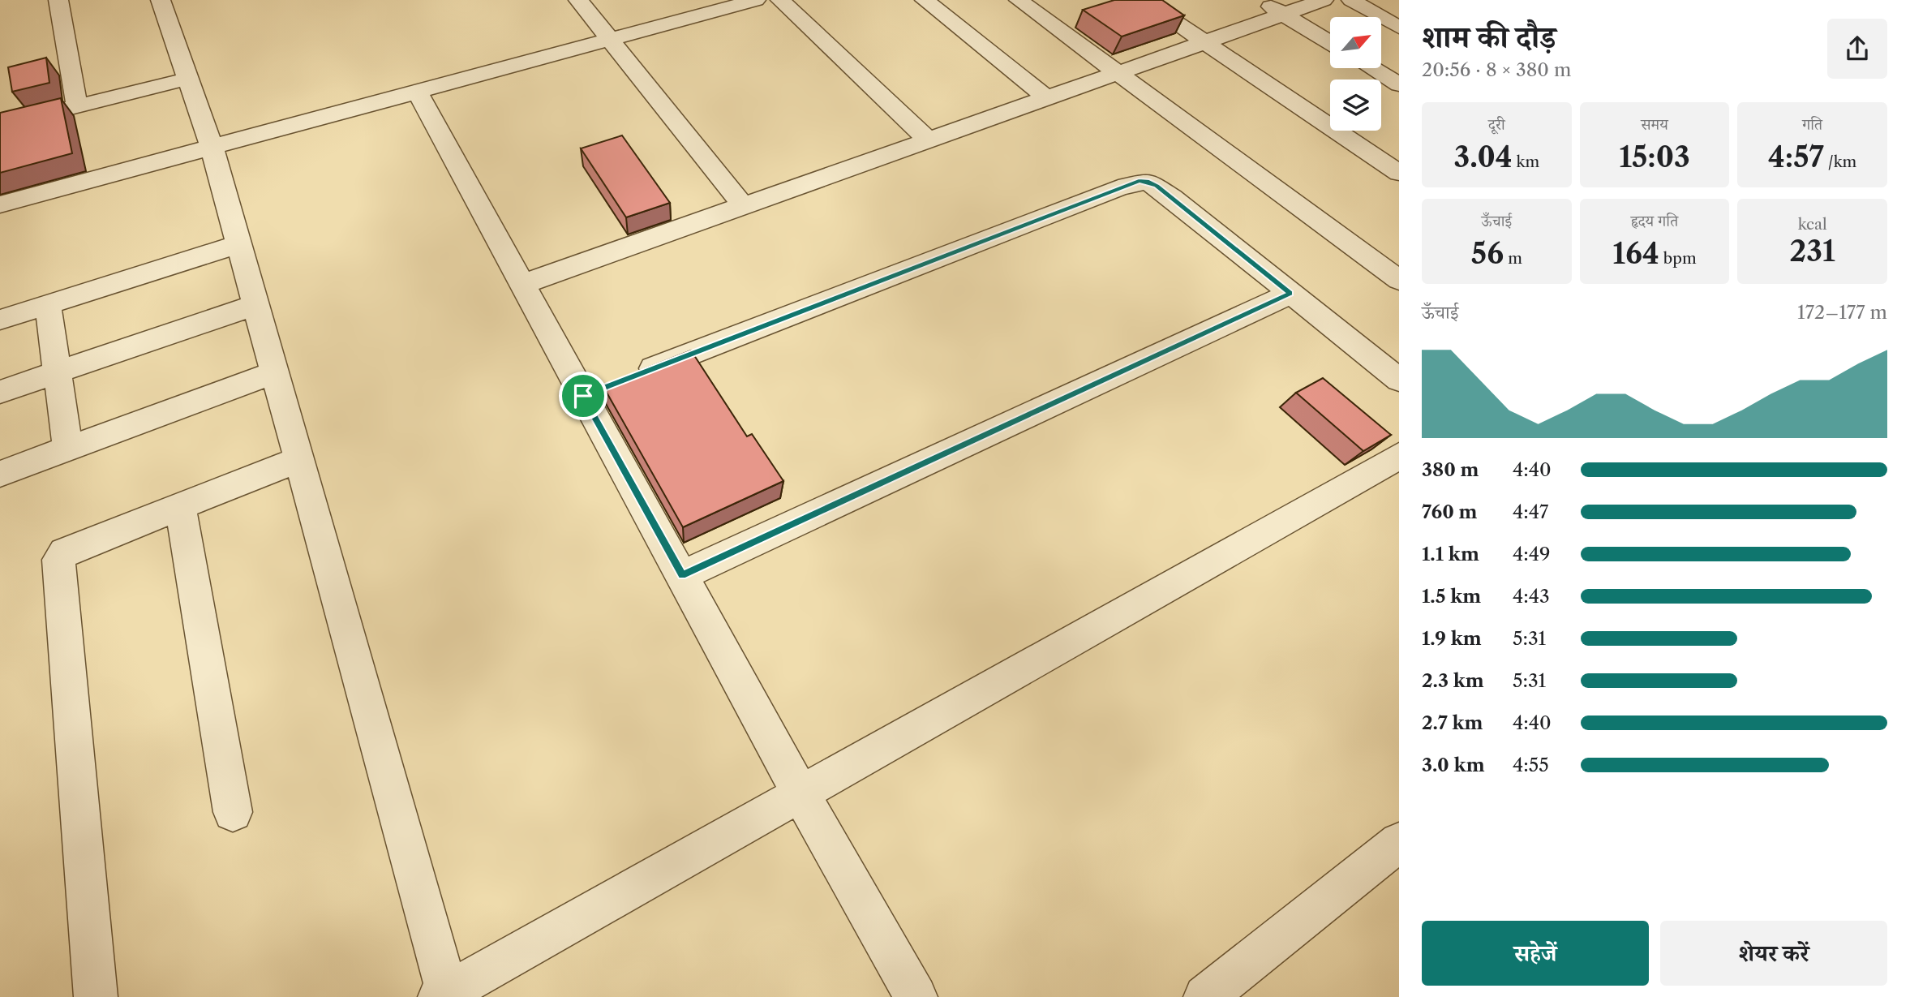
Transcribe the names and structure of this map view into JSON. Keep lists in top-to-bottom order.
{
  "north": "top right",
  "page": {
    "heading": ["शाम की दौड़", "20:56 · 8 × 380 m"],
    "stats": [
      ["दूरी", "3.04 km"],
      ["समय", "15:03"],
      ["गति", "4:57 /km"],
      ["ऊँचाई", "56 m"],
      ["हृदय गति", "164 bpm"],
      ["kcal", "231"]
    ],
    "chart": ["ऊँचाई", "172–177 m"],
    "list": [
      {
        "name": "380 m",
        "note": "4:40"
      },
      {
        "name": "760 m",
        "note": "4:47"
      },
      {
        "name": "1.1 km",
        "note": "4:49"
      },
      {
        "name": "1.5 km",
        "note": "4:43"
      },
      {
        "name": "1.9 km",
        "note": "5:31"
      },
      {
        "name": "2.3 km",
        "note": "5:31"
      },
      {
        "name": "2.7 km",
        "note": "4:40"
      },
      {
        "name": "3.0 km",
        "note": "4:55"
      }
    ],
    "buttons": ["सहेजें", "शेयर करें"]
  }
}
